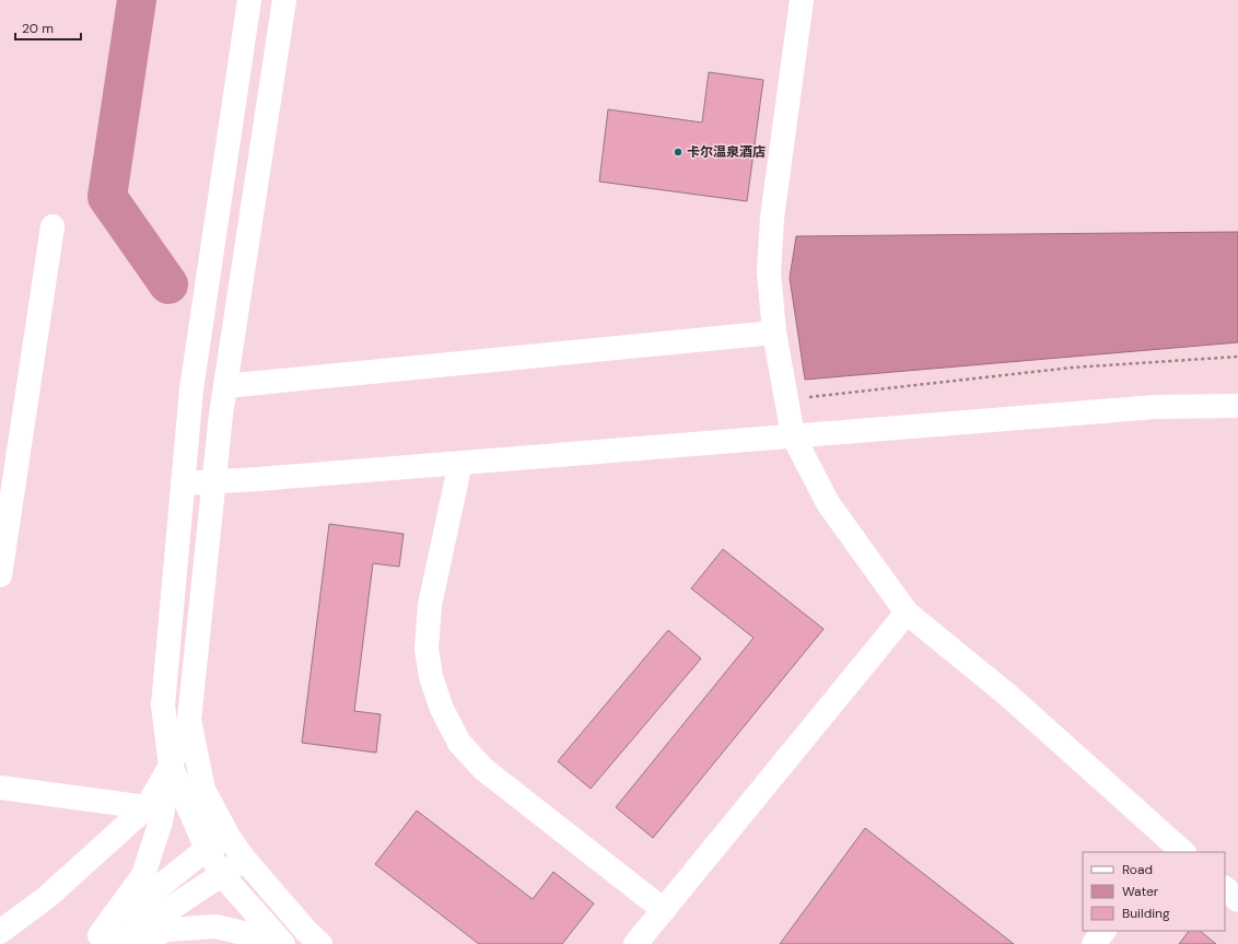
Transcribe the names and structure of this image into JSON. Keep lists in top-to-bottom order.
{
  "places": ["卡尔温泉酒店"],
  "legend": ["Road", "Water", "Building"],
  "scale_bar": "20 m"
}
